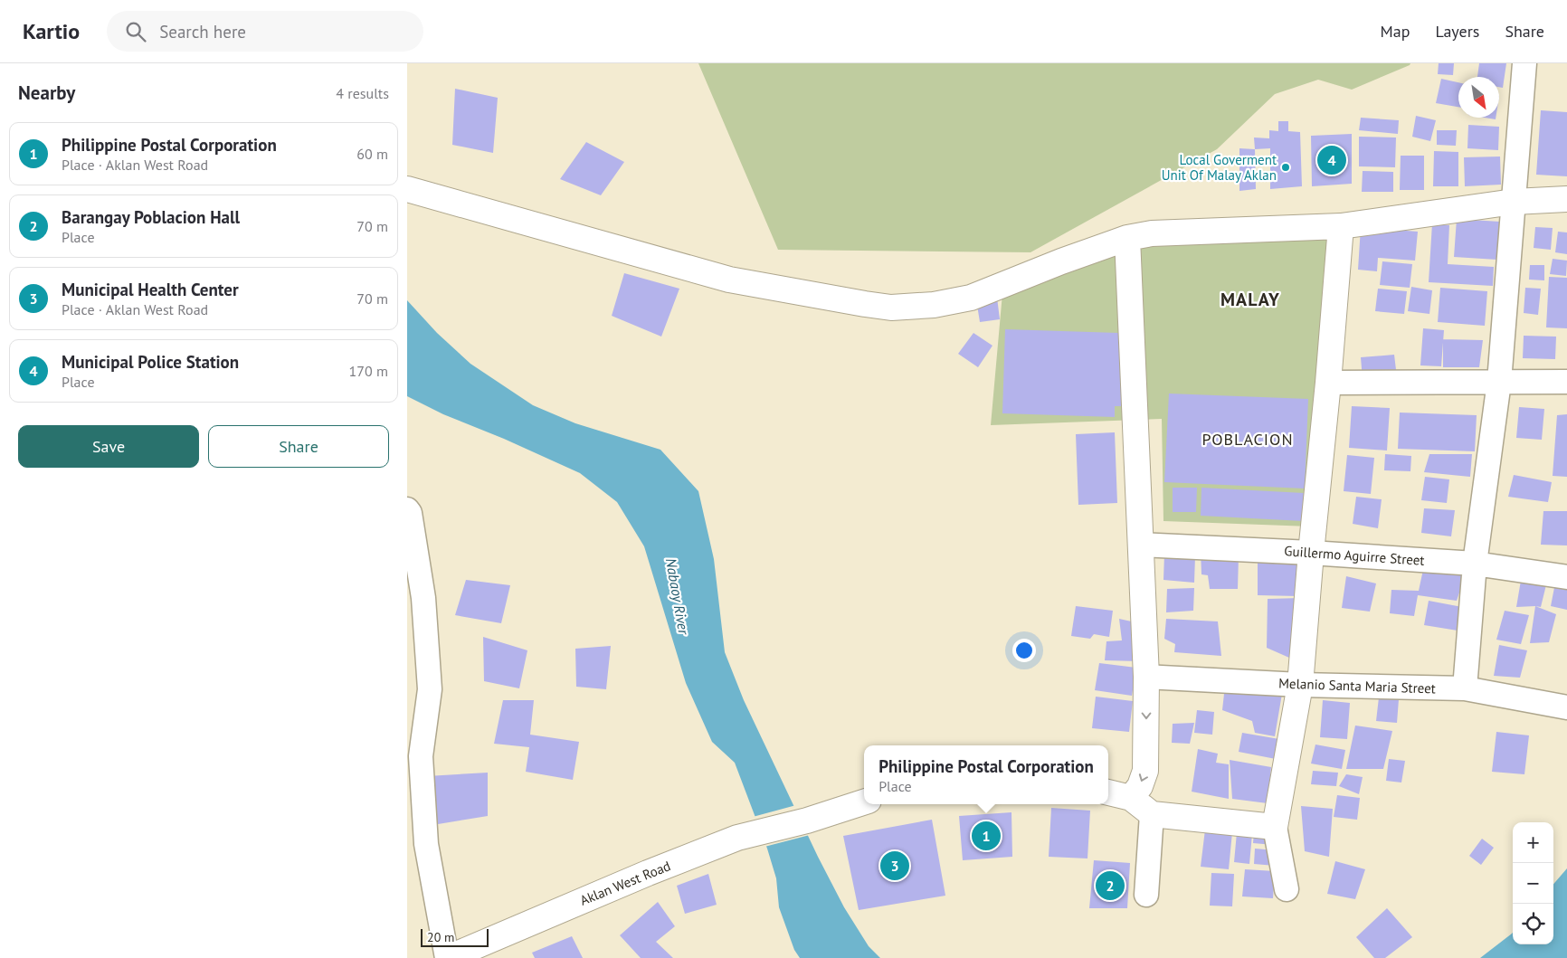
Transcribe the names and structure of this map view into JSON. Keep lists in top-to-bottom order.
{
  "streets": {
    "main road": ["Aklan West Road"],
    "street": ["Guillermo Aguirre Street", "Melanio Santa Maria Street"]
  },
  "districts": ["MALAY", "POBLACION"],
  "water": ["Nabaoy River"],
  "places": ["Local Goverment Unit Of Malay Aklan"],
  "scale_bar": "20 m",
  "north": "bottom right",
  "page": {
    "header": "Kartio",
    "search": "Search here",
    "nav": ["Map", "Layers", "Share"],
    "heading": ["Nearby", "4 results"],
    "list": [
      {
        "mark": "1",
        "name": "Philippine Postal Corporation",
        "note": "Place · Aklan West Road",
        "value": "60 m"
      },
      {
        "mark": "2",
        "name": "Barangay Poblacion Hall",
        "note": "Place",
        "value": "70 m"
      },
      {
        "mark": "3",
        "name": "Municipal Health Center",
        "note": "Place · Aklan West Road",
        "value": "70 m"
      },
      {
        "mark": "4",
        "name": "Municipal Police Station",
        "note": "Place",
        "value": "170 m"
      }
    ],
    "pins": [
      "4",
      "1",
      "3",
      "2"
    ],
    "buttons": ["Save", "Share"],
    "popup": ["Philippine Postal Corporation", "Place"],
    "map_buttons": ["+", "−"],
    "scale": "20 m"
  }
}
